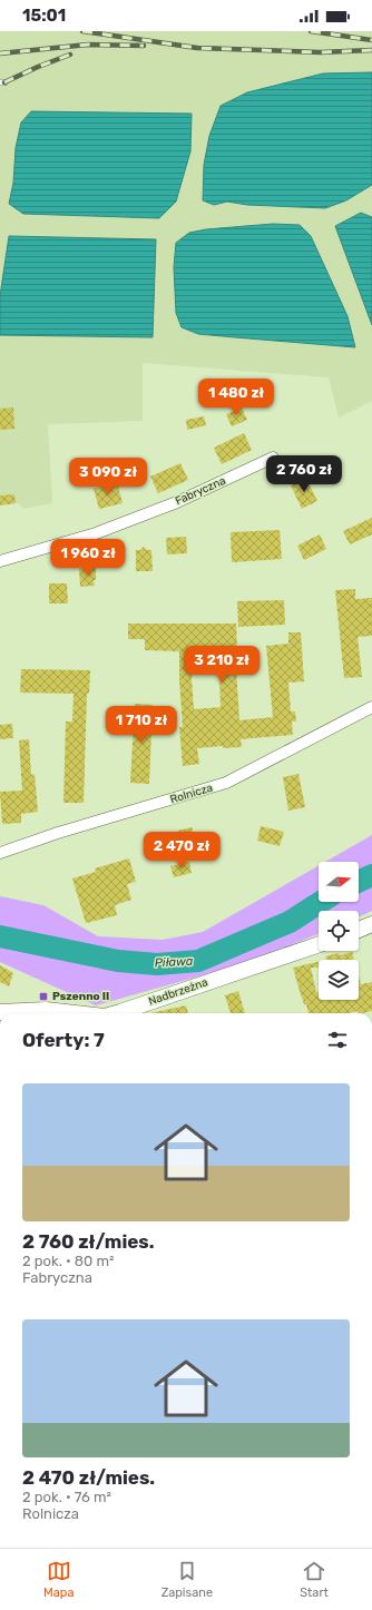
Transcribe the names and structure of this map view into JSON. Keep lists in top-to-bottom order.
{
  "streets": {
    "street": ["Fabryczna", "Rolnicza", "Nadbrzeżna"]
  },
  "water": ["Piława"],
  "places": {
    "transit": ["Pszenno II"]
  },
  "north": "right",
  "page": {
    "status": "15:01",
    "price": [
      "1 480 zł",
      "2 760 zł",
      "3 090 zł",
      "1 960 zł",
      "3 210 zł",
      "1 710 zł",
      "2 470 zł"
    ],
    "heading": "Oferty: 7",
    "list": [
      {
        "name": "2 760 zł/mies.",
        "note": "2 pok. · 80 m² · Fabryczna"
      },
      {
        "name": "2 470 zł/mies.",
        "note": "2 pok. · 76 m² · Rolnicza"
      }
    ],
    "tabs": ["Mapa", "Zapisane", "Start"]
  }
}
